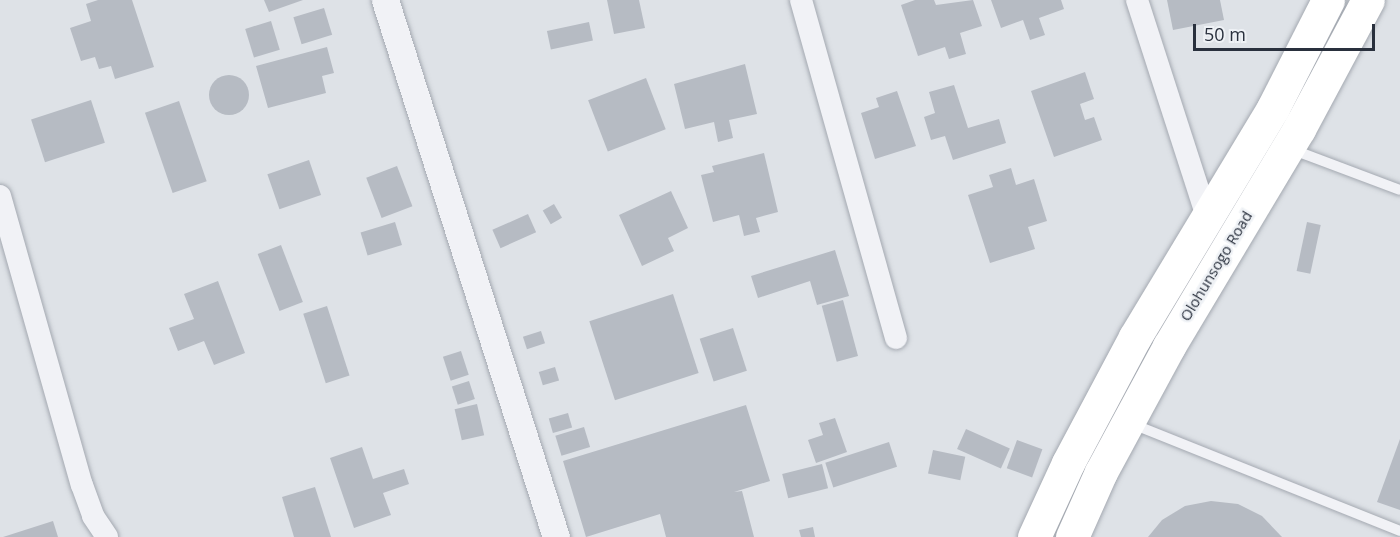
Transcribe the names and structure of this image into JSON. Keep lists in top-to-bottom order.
{
  "streets": {
    "main road": ["Olohunsogo Road"]
  },
  "scale_bar": "50 m"
}
